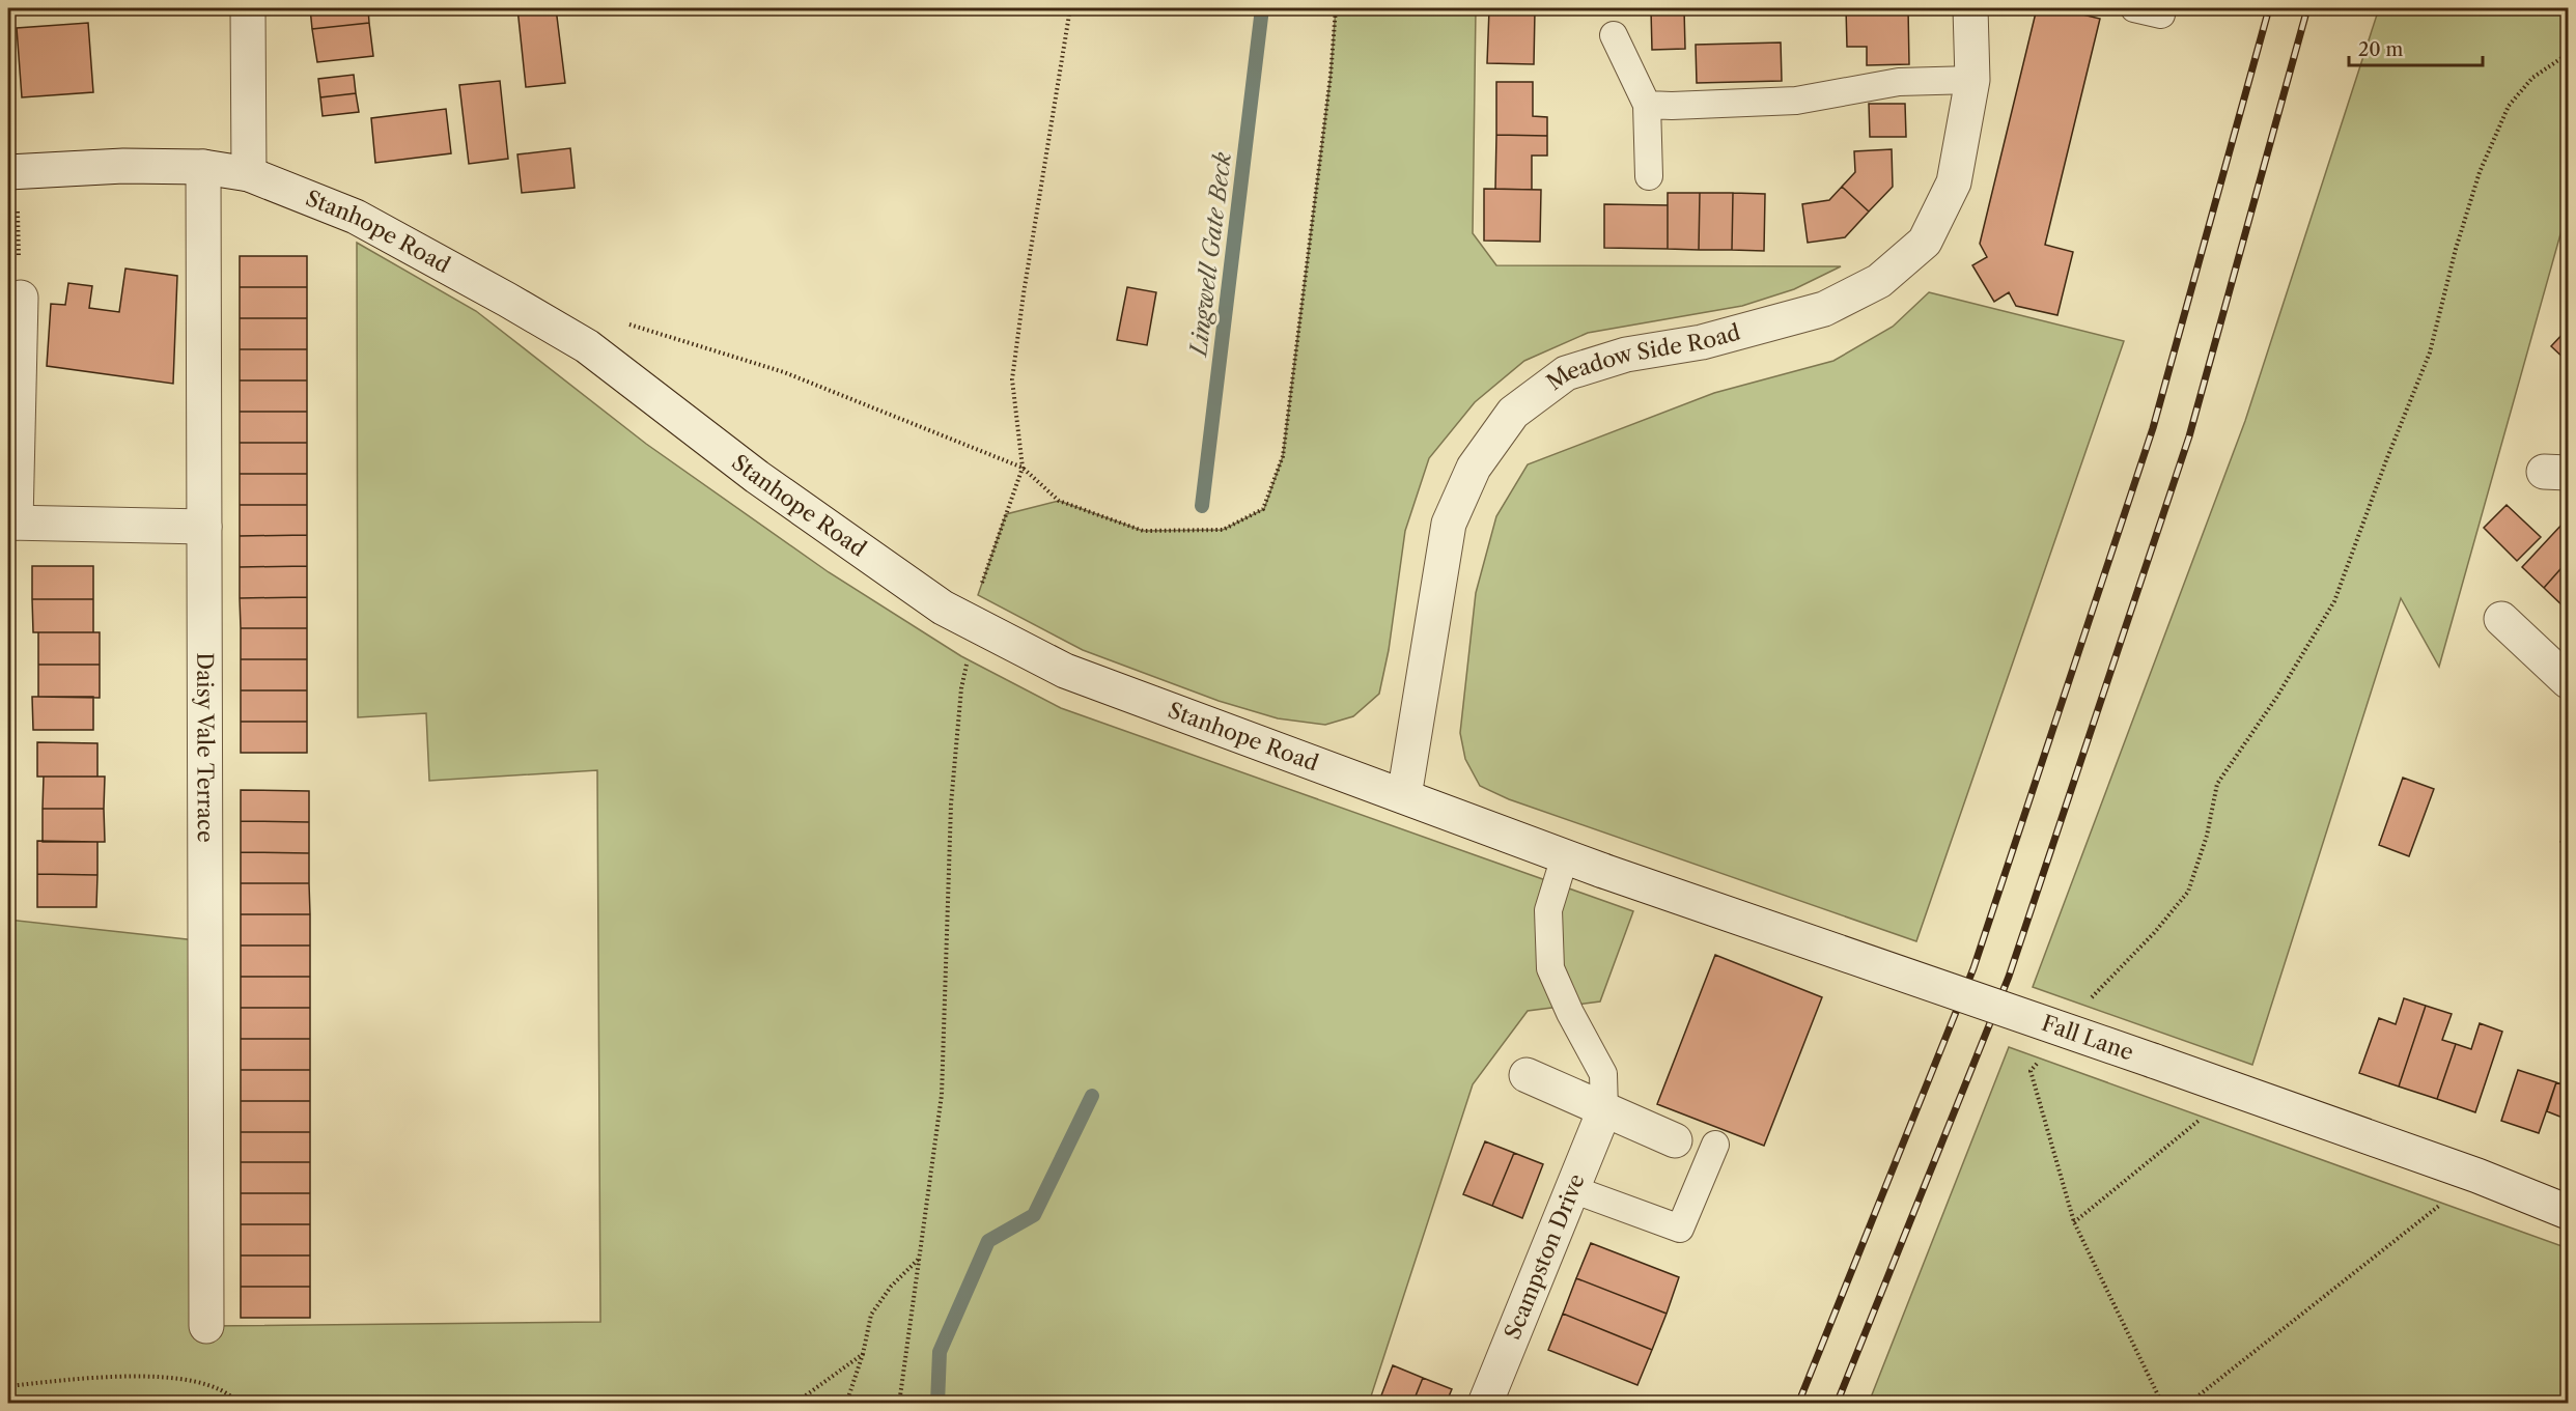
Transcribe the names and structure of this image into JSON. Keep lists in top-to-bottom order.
{
  "streets": {
    "street": [
      "Stanhope Road",
      "Meadow Side Road",
      "Daisy Vale Terrace",
      "Fall Lane",
      "Scampston Drive"
    ]
  },
  "crossings": [
    ["Stanhope Road", "Meadow Side Road"],
    ["Stanhope Road", "Daisy Vale Terrace"],
    ["Stanhope Road", "Fall Lane"]
  ],
  "water": ["Lingwell Gate Beck"],
  "scale_bar": "20 m"
}
